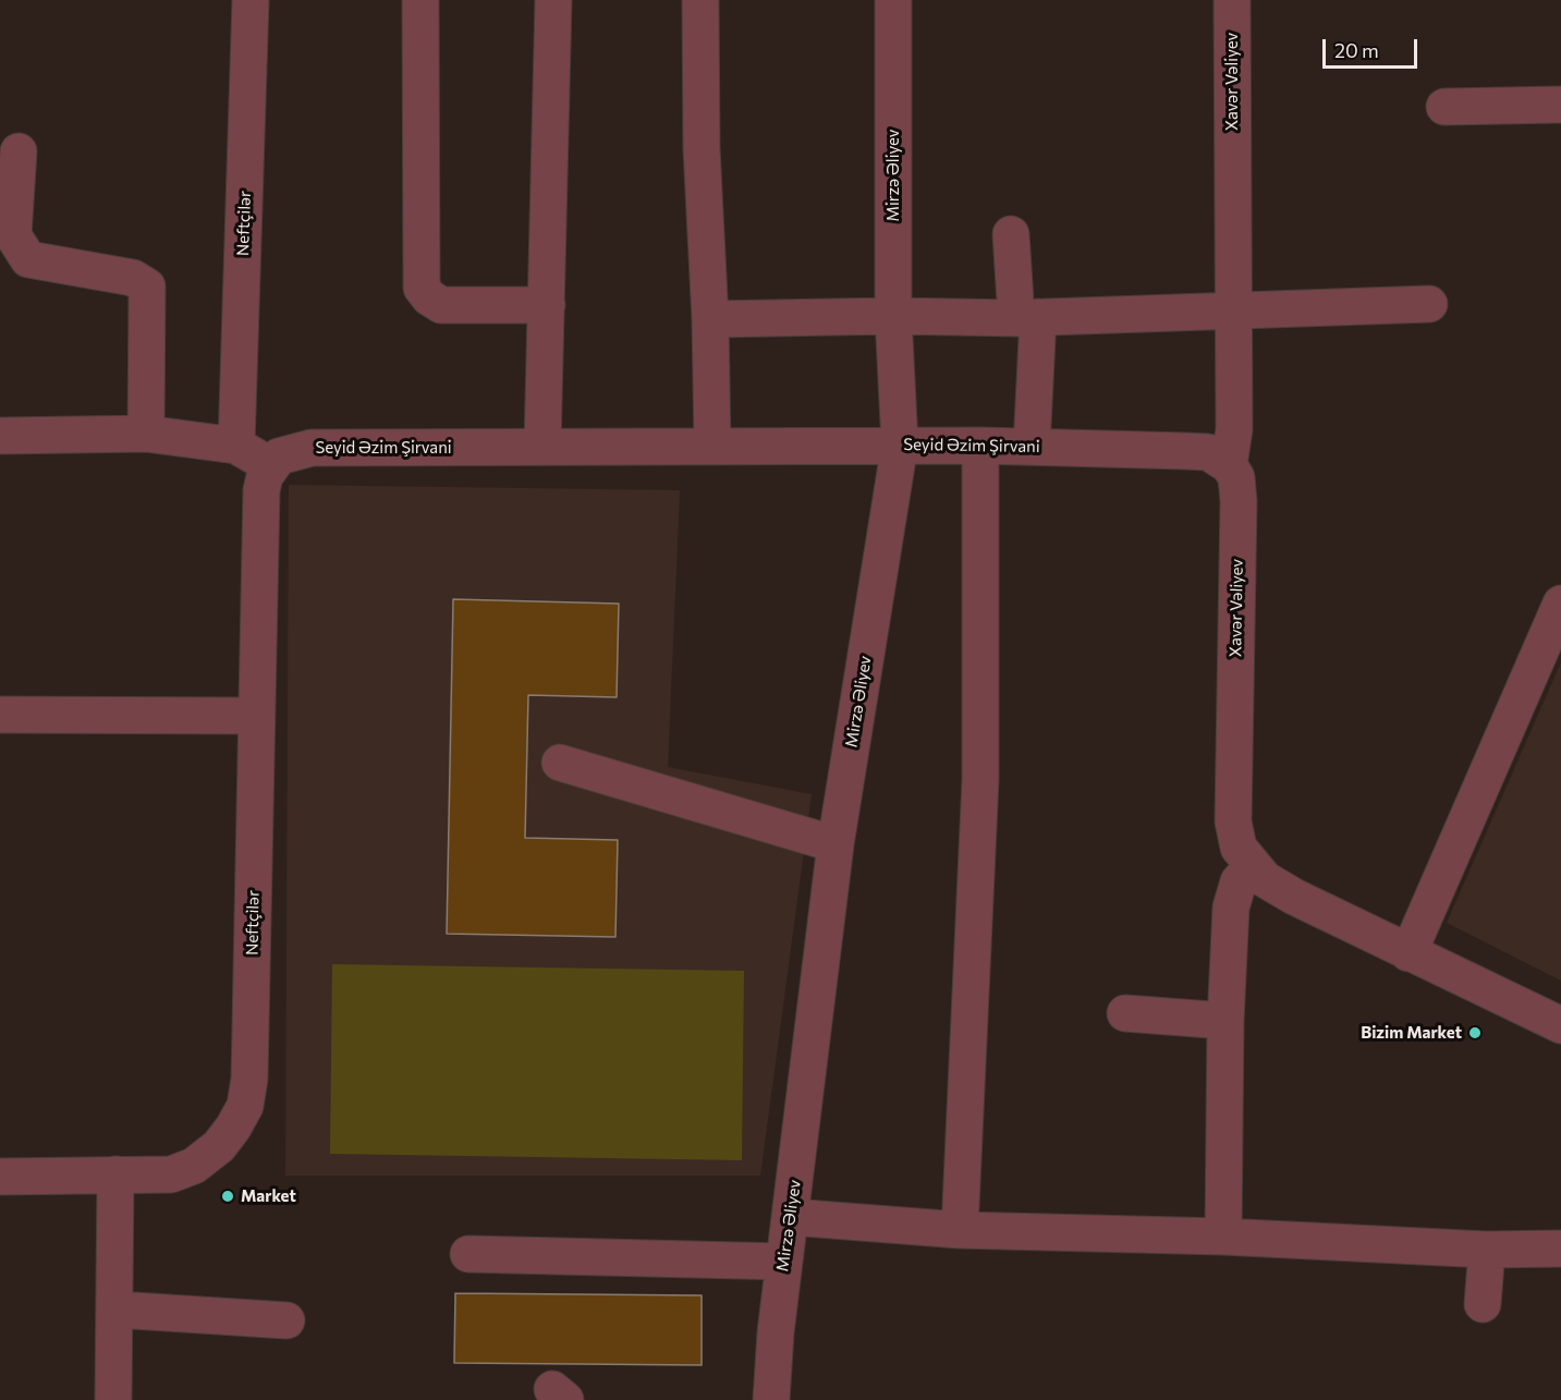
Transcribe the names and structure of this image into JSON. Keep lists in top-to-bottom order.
{
  "streets": {
    "street": [
      "Xavər Vəliyev",
      "Mirzə Əliyev",
      "Neftçilər",
      "Seyid Əzim Şirvani"
    ]
  },
  "crossings": [
    ["Xavər Vəliyev", "Seyid Əzim Şirvani"],
    ["Mirzə Əliyev", "Seyid Əzim Şirvani"],
    ["Neftçilər", "Seyid Əzim Şirvani"]
  ],
  "places": ["Bizim Market", "Market"],
  "scale_bar": "20 m"
}
